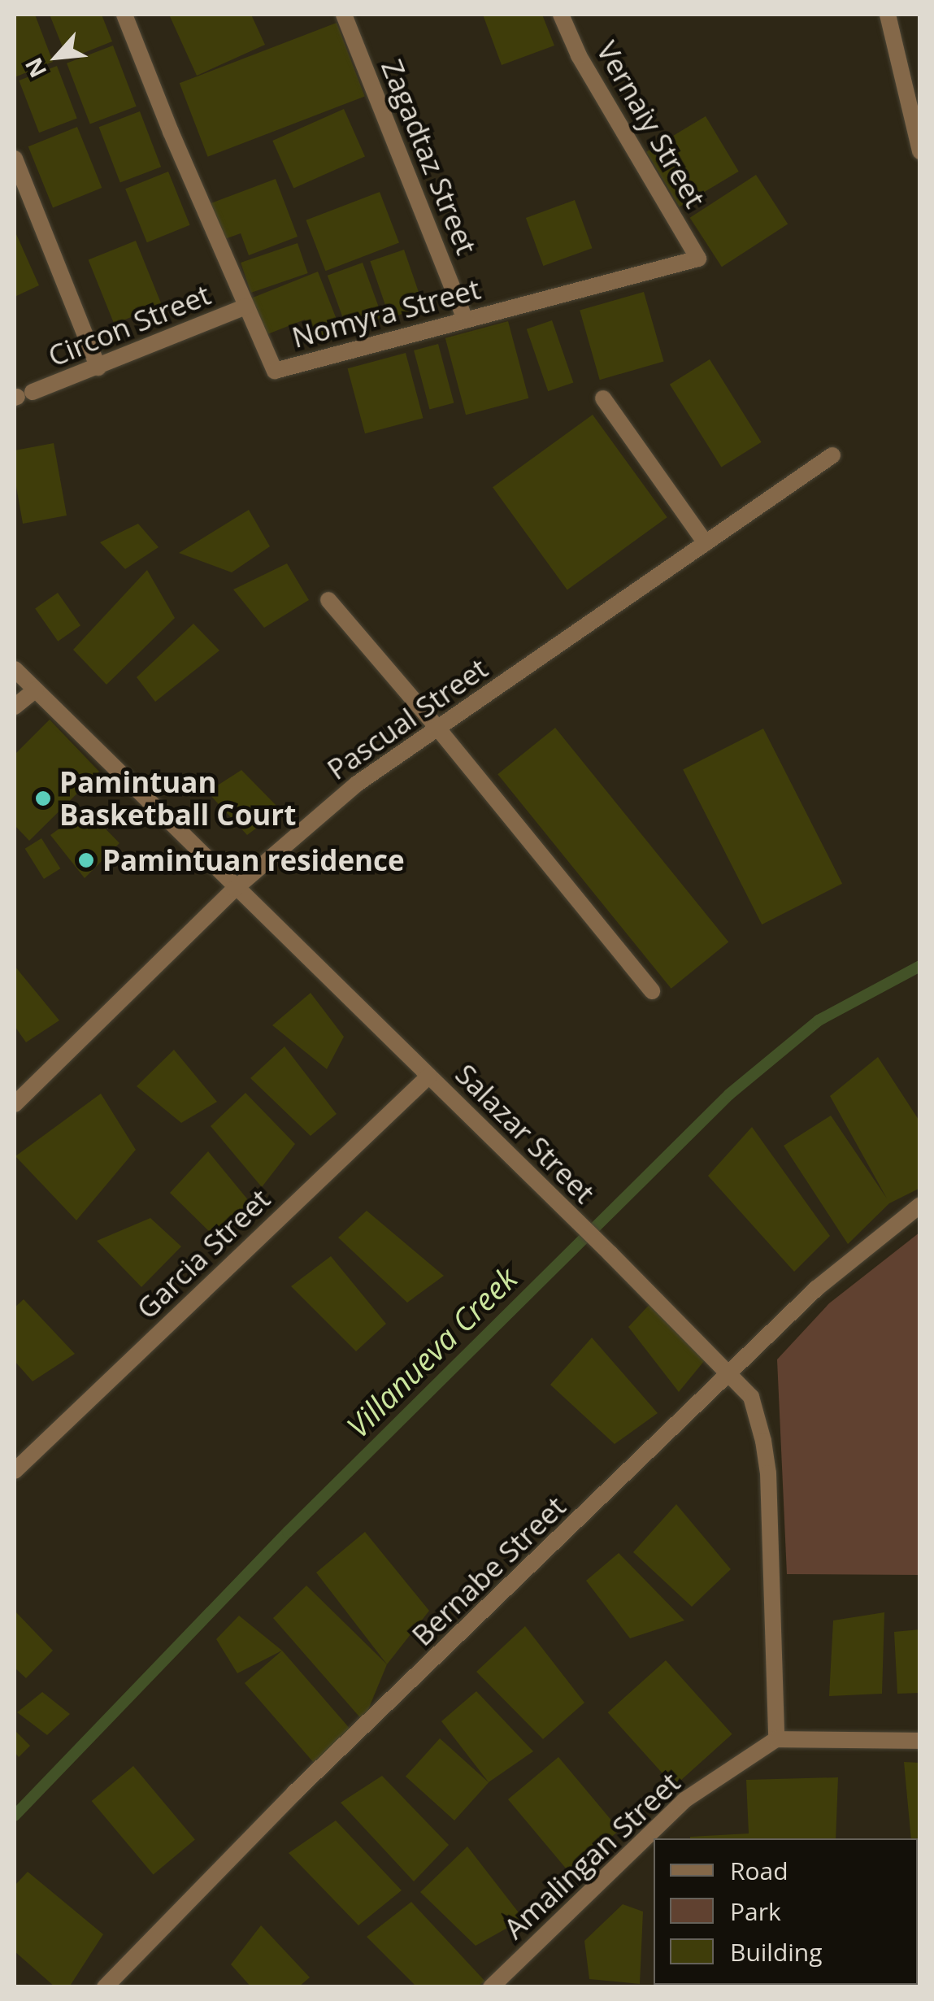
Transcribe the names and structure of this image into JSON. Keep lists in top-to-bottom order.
{
  "streets": {
    "street": [
      "Vernaiy Street",
      "Zagadtaz Street",
      "Nomyra Street",
      "Circon Street",
      "Pascual Street",
      "Salazar Street",
      "Garcia Street",
      "Bernabe Street",
      "Amalingan Street"
    ]
  },
  "crossings": [
    ["Vernaiy Street", "Nomyra Street"],
    ["Zagadtaz Street", "Nomyra Street"],
    ["Nomyra Street", "Circon Street"],
    ["Pascual Street", "Salazar Street"],
    ["Salazar Street", "Garcia Street"],
    ["Salazar Street", "Bernabe Street"],
    ["Salazar Street", "Amalingan Street"]
  ],
  "water": ["Villanueva Creek"],
  "places": ["Pamintuan Basketball Court", "Pamintuan residence"],
  "legend": ["Road", "Park", "Building"],
  "north": "bottom left"
}
